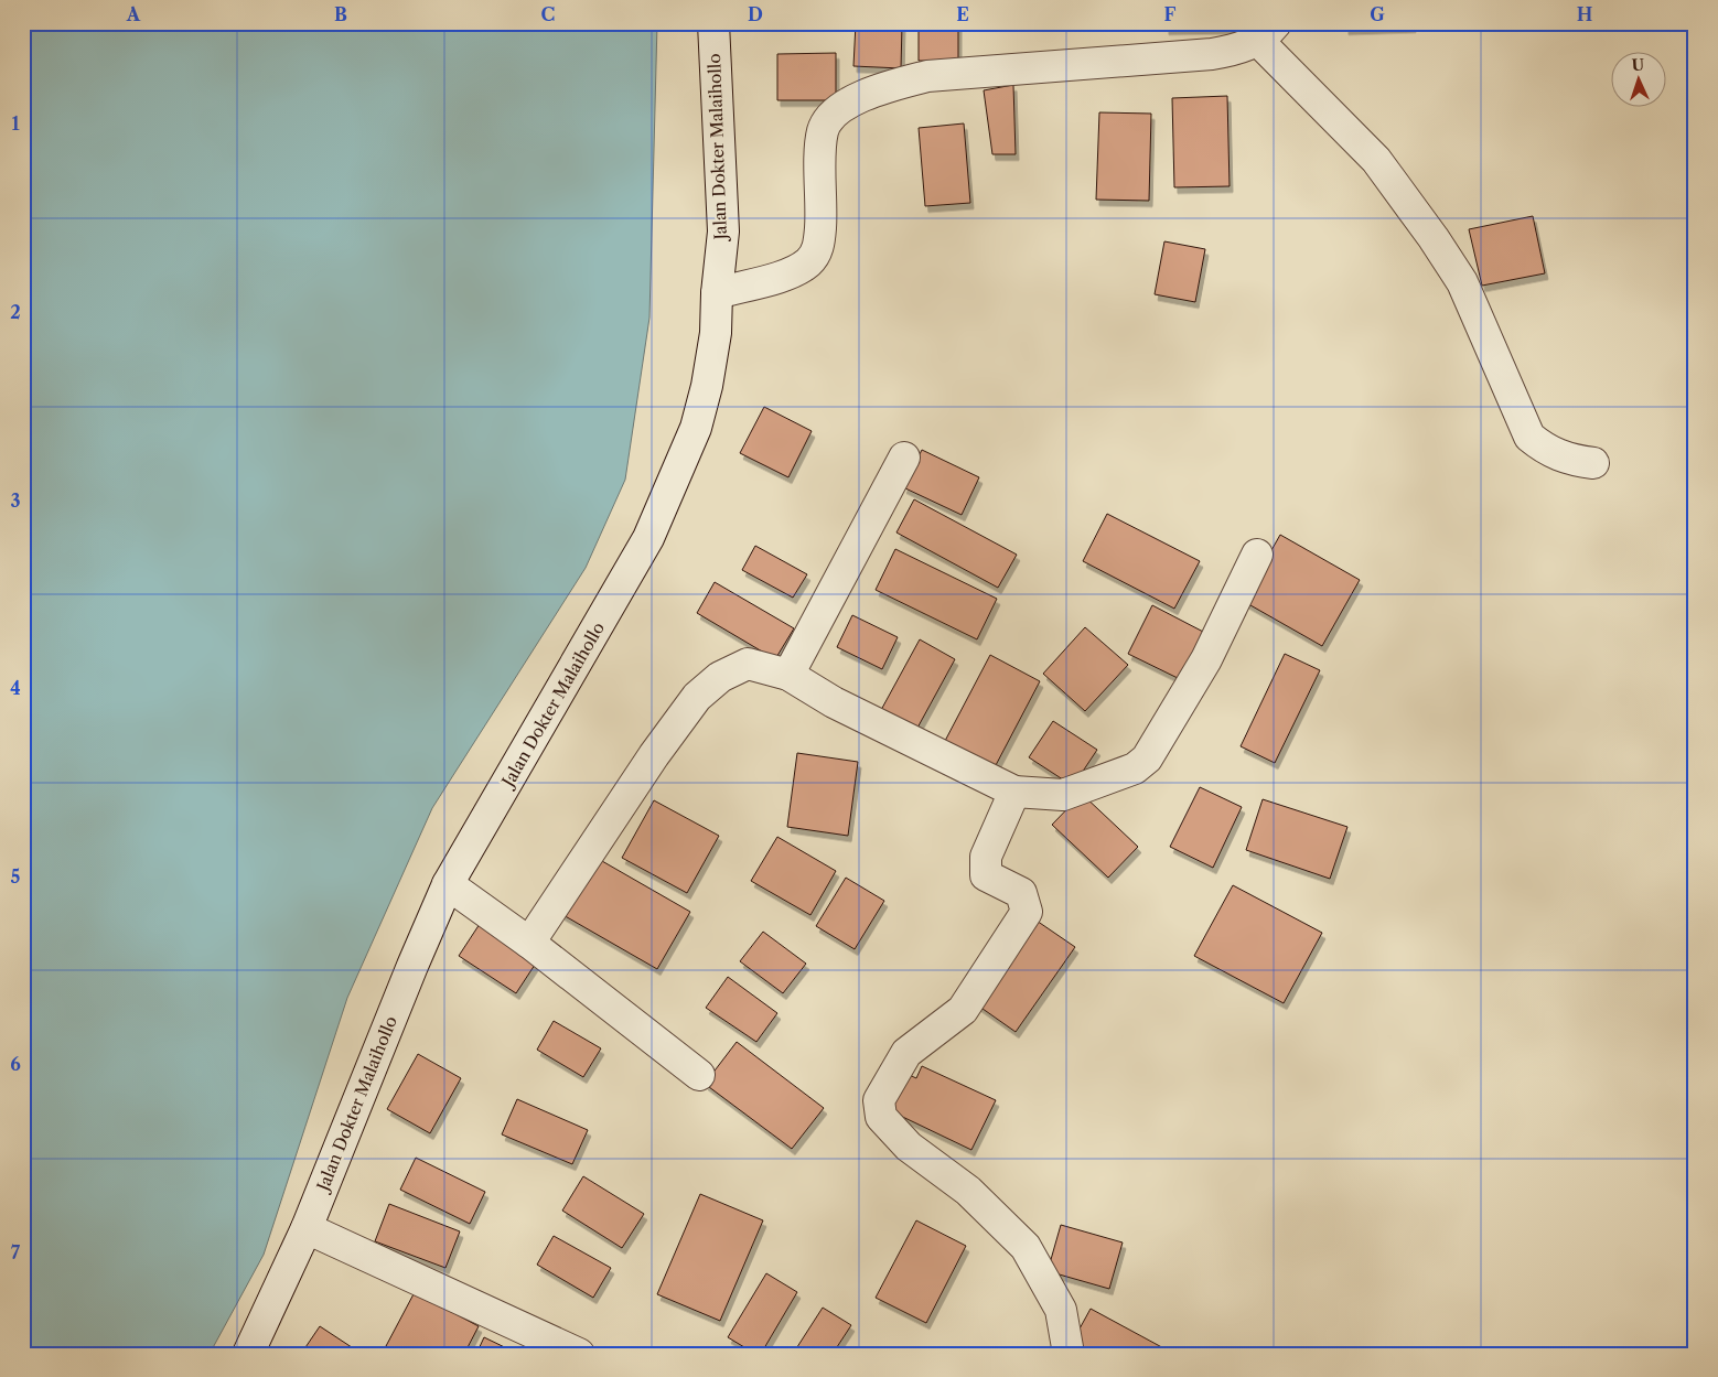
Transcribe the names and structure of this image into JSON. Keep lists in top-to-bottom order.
{
  "streets": {
    "street": ["Jalan Dokter Malaihollo"]
  },
  "north": "top",
  "grid": {
    "columns": [
      "A",
      "B",
      "C",
      "D",
      "E",
      "F",
      "G",
      "H"
    ],
    "rows": [
      "1",
      "2",
      "3",
      "4",
      "5",
      "6",
      "7"
    ]
  }
}
